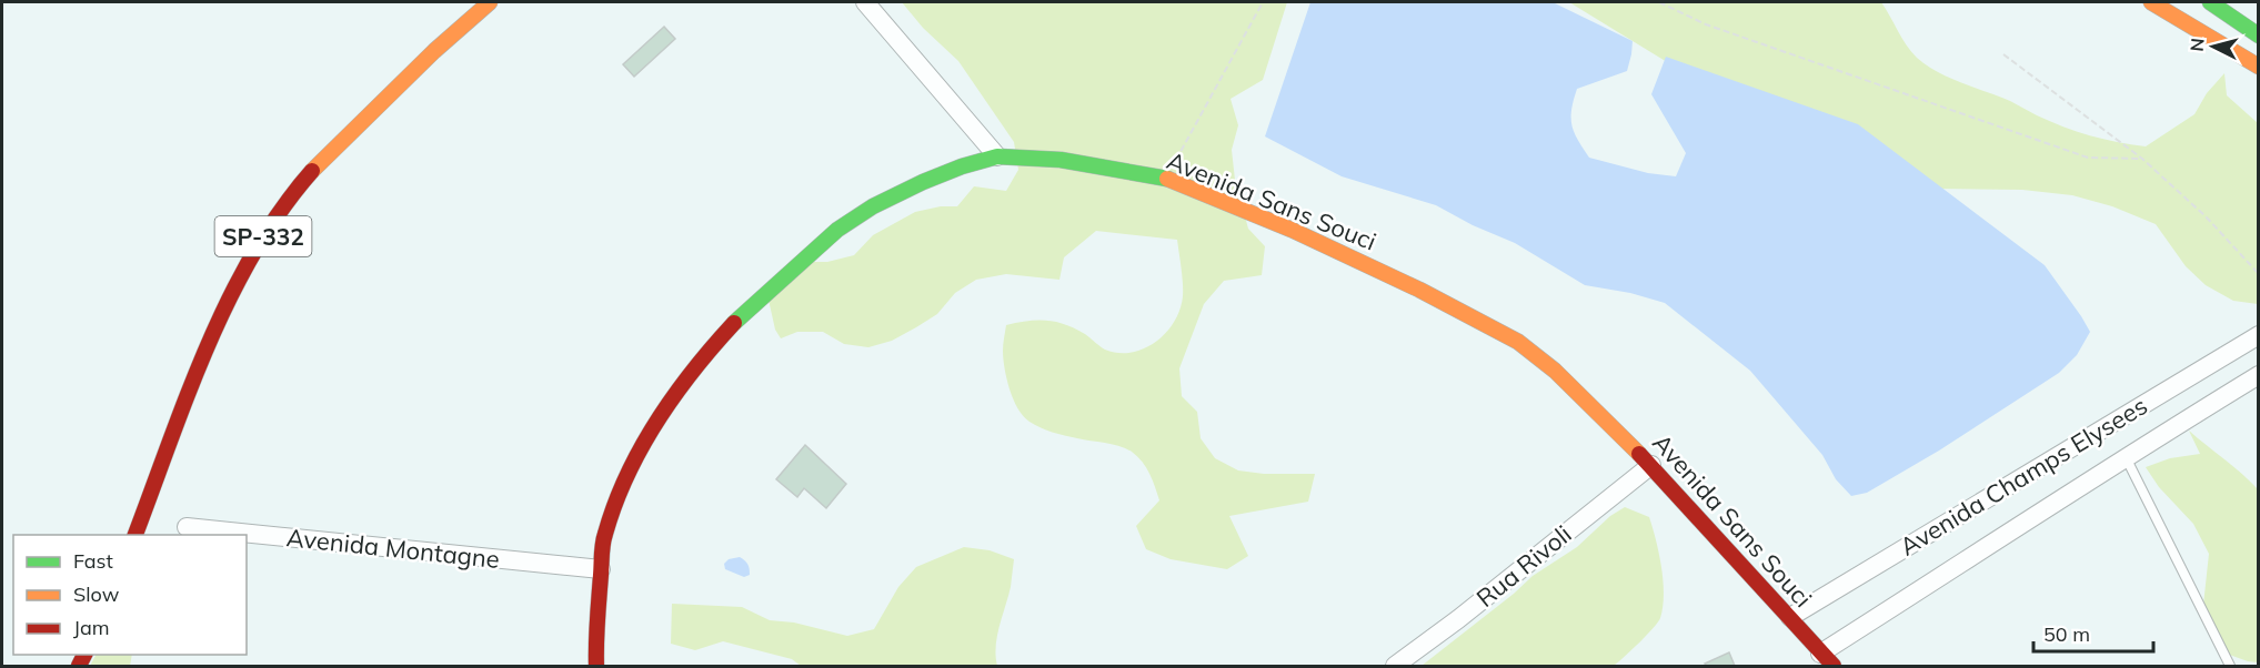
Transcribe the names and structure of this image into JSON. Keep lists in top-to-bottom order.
{
  "streets": {
    "street": [
      "Avenida Sans Souci",
      "SP-332",
      "Avenida Champs Elysees",
      "Avenida Montagne",
      "Rua Rivoli"
    ]
  },
  "crossings": [
    ["Avenida Sans Souci", "Avenida Champs Elysees"],
    ["Avenida Sans Souci", "Avenida Montagne"],
    ["Avenida Sans Souci", "Rua Rivoli"]
  ],
  "legend": ["Fast", "Slow", "Jam"],
  "scale_bar": "50 m",
  "north": "left"
}
